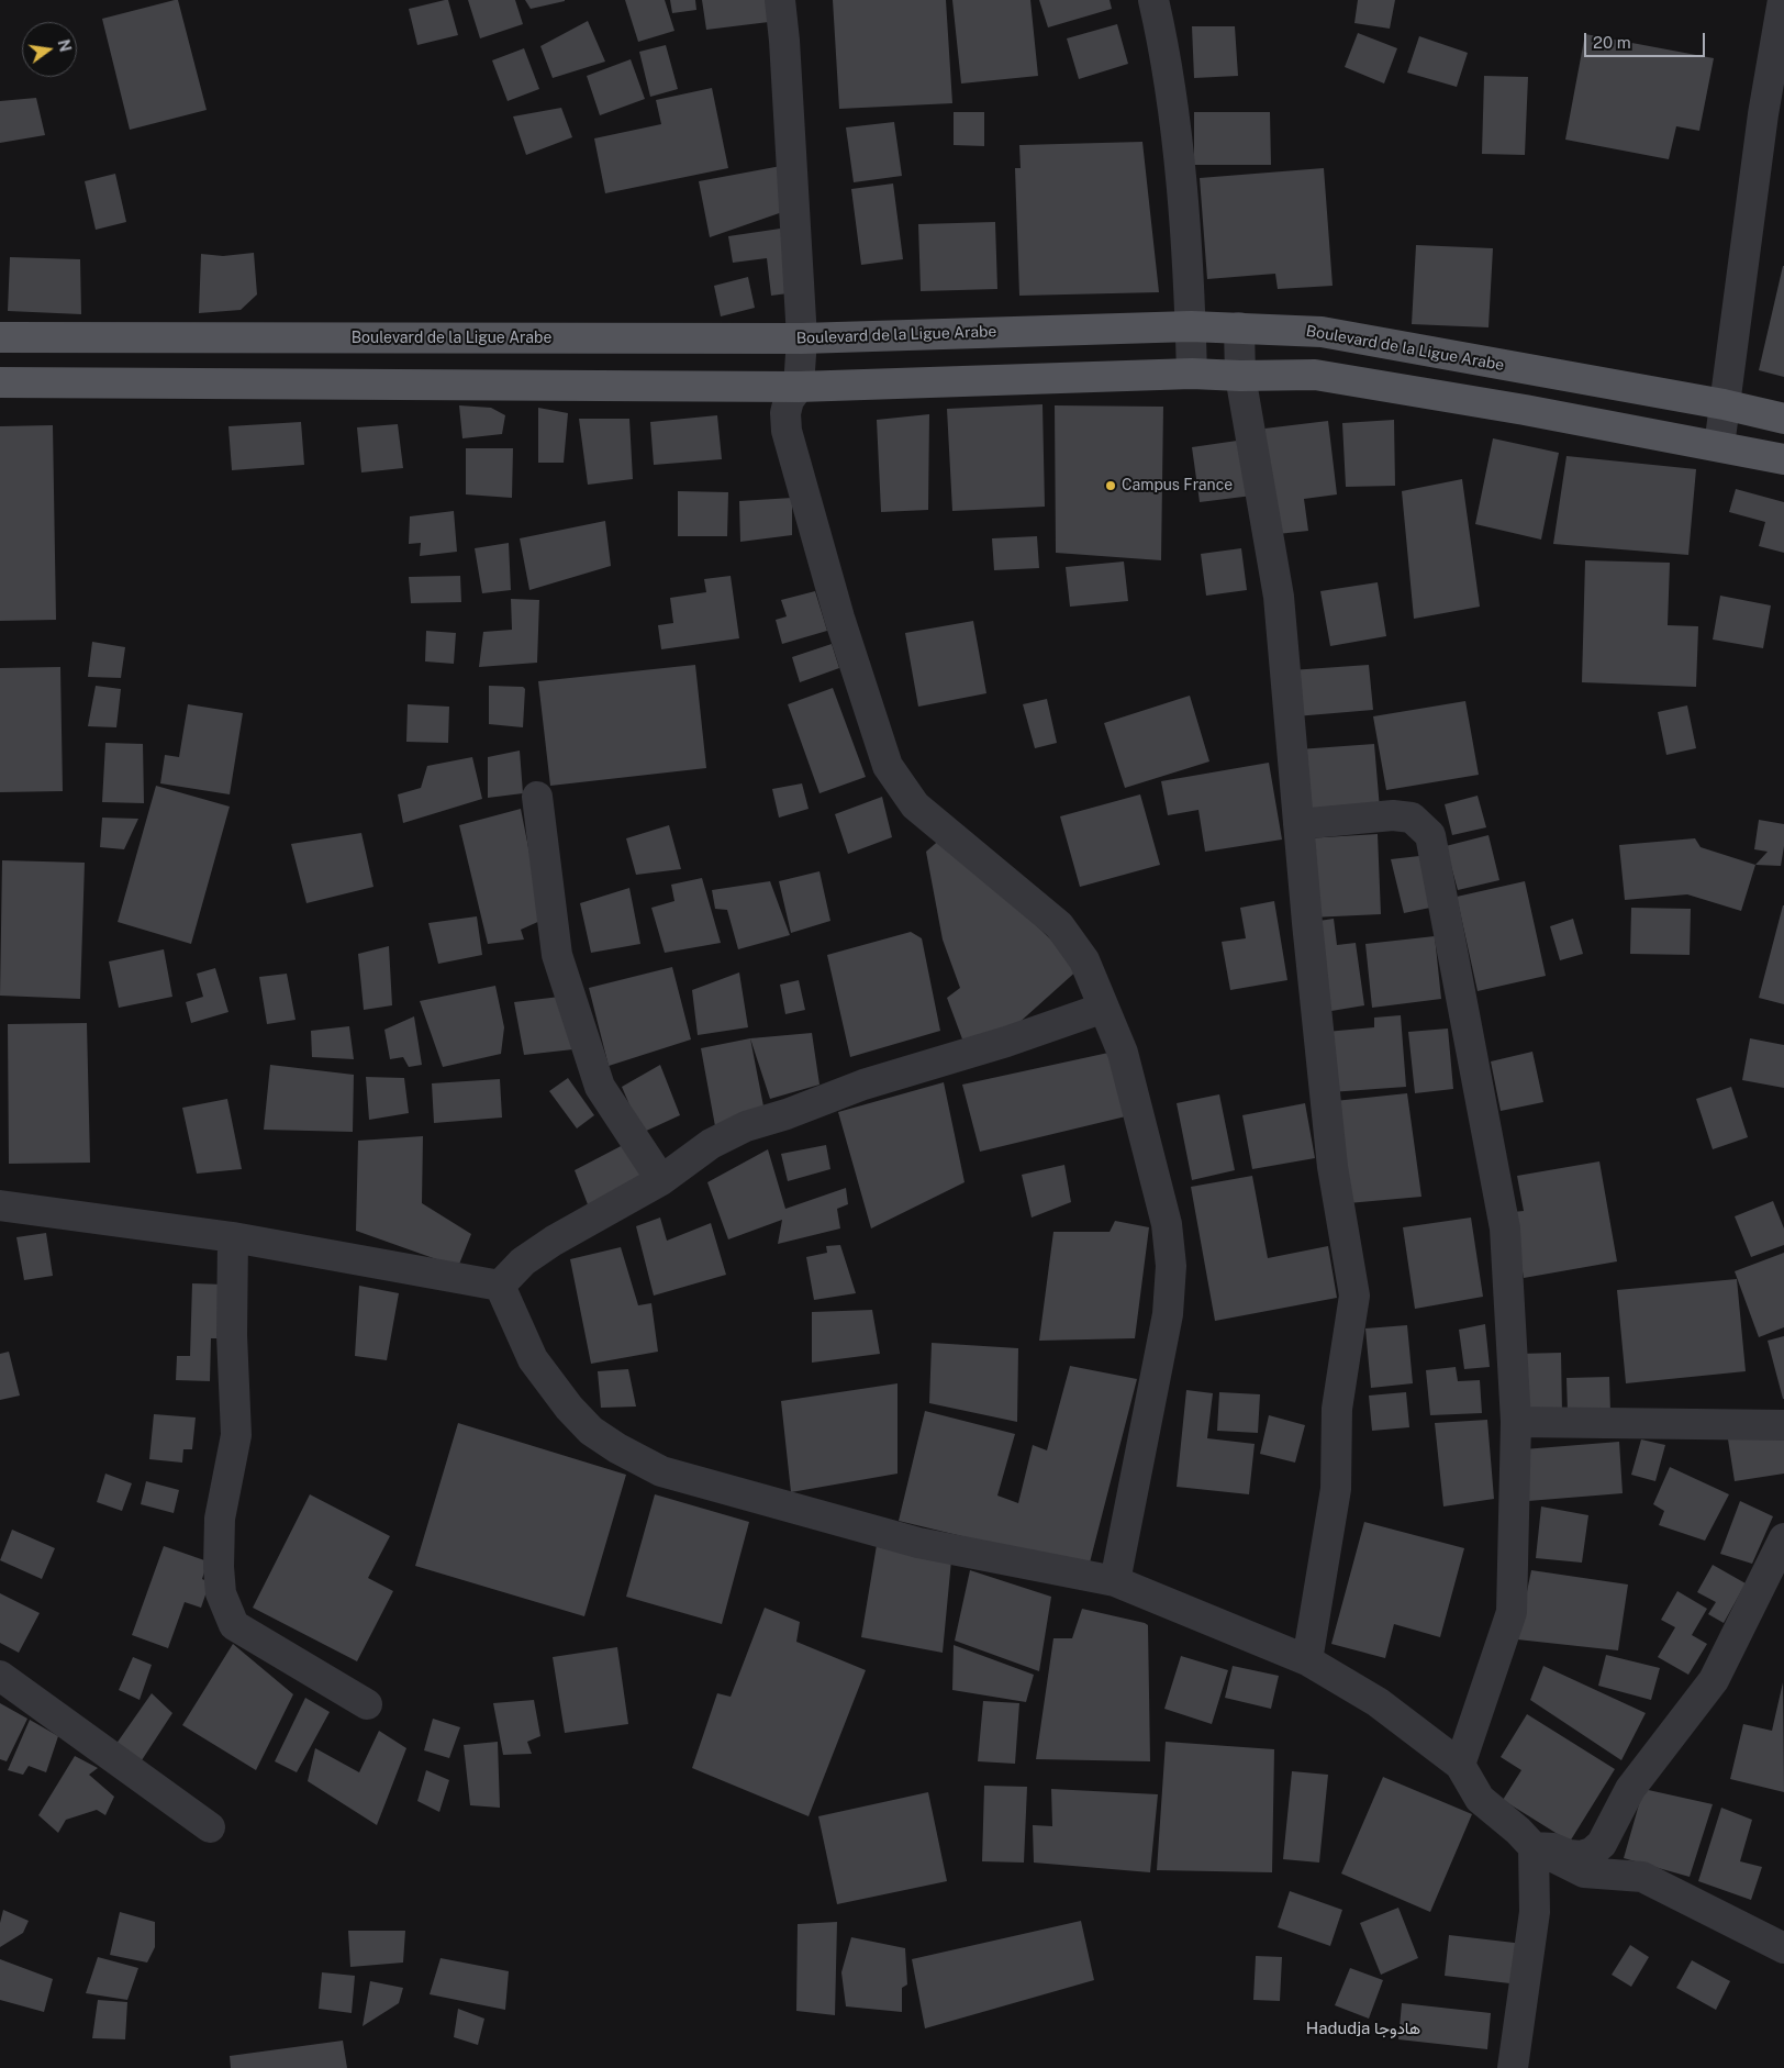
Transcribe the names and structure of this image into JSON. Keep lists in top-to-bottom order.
{
  "streets": {
    "main road": ["Boulevard de la Ligue Arabe"]
  },
  "districts": ["Hadudja هادوجا"],
  "places": ["Campus France"],
  "scale_bar": "20 m",
  "north": "right"
}
